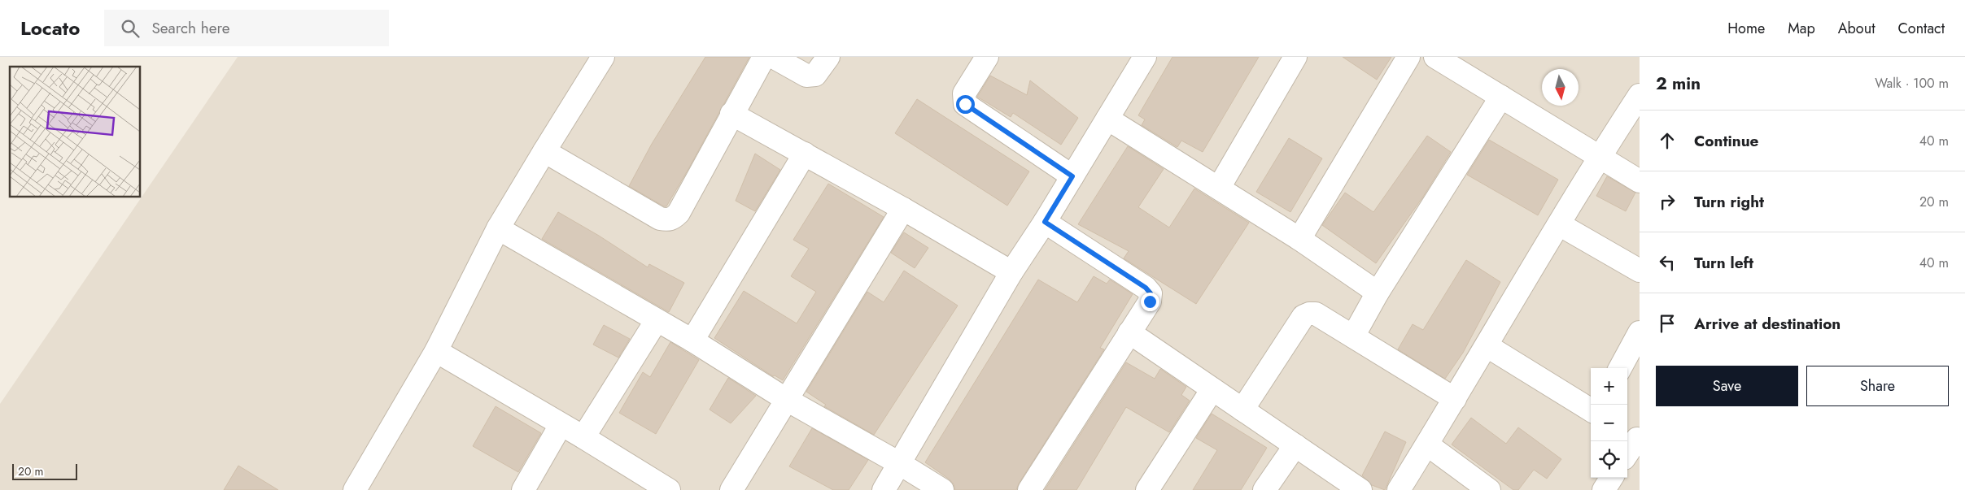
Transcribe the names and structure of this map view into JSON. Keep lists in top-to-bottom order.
{
  "scale_bar": "20 m",
  "north": "bottom",
  "page": {
    "header": "Locato",
    "search": "Search here",
    "nav": [
      "Home",
      "Map",
      "About",
      "Contact"
    ],
    "heading": ["2 min", "Walk · 100 m"],
    "list": [
      ["Continue", "40 m"],
      ["Turn right", "20 m"],
      ["Turn left", "40 m"],
      "Arrive at destination"
    ],
    "buttons": ["Save", "Share"],
    "map_buttons": ["+", "−"],
    "scale": "20 m"
  }
}
